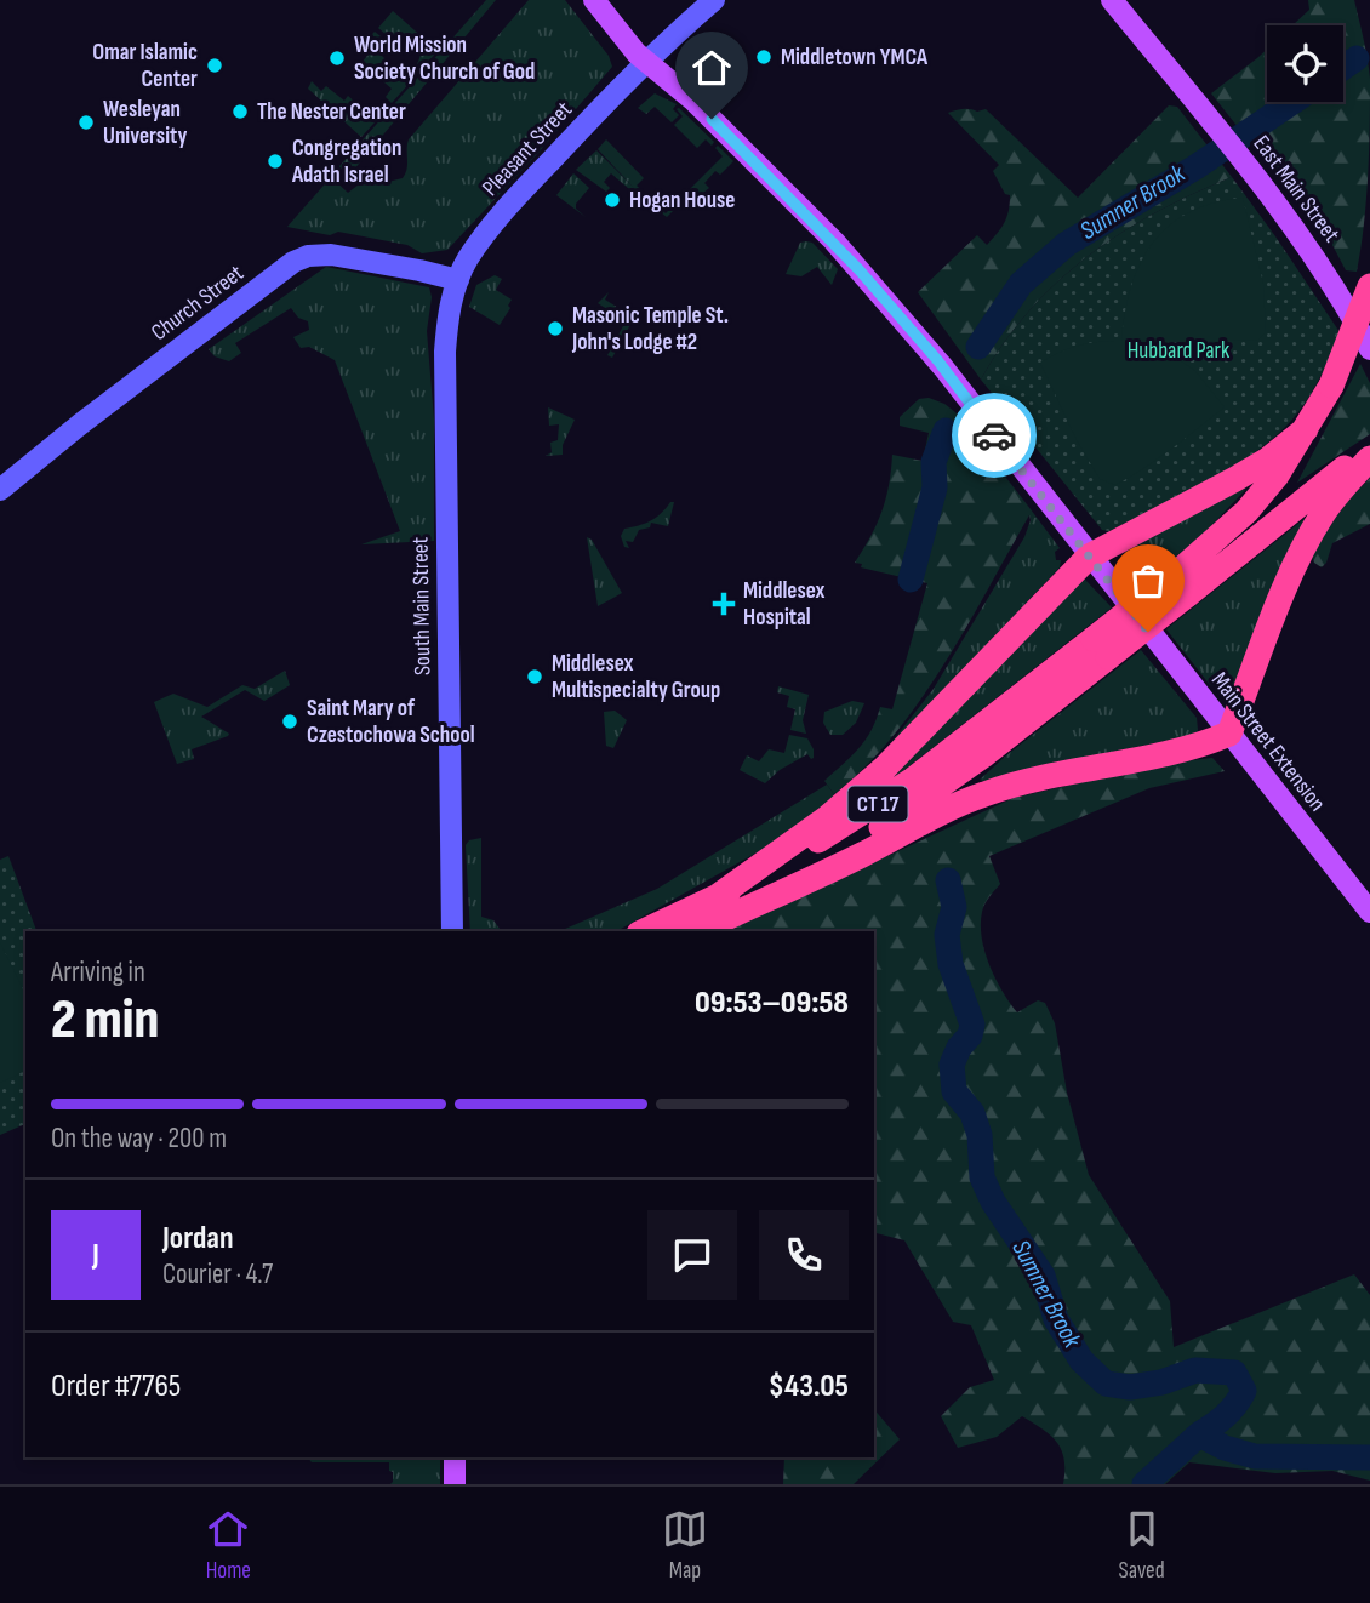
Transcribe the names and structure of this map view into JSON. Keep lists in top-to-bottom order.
{
  "streets": {
    "highway": ["CT 17"],
    "main road": ["East Main Street", "Main Street Extension"],
    "street": ["Pleasant Street", "Church Street", "South Main Street"]
  },
  "crossings": [
    ["Pleasant Street", "Church Street"],
    ["Pleasant Street", "South Main Street"],
    ["Pleasant Street", "Main Street Extension"],
    ["Church Street", "South Main Street"]
  ],
  "water": ["Sumner Brook"],
  "parks": ["Hubbard Park"],
  "places": {
    "other": [
      "Middletown YMCA",
      "World Mission Society Church of God",
      "Omar Islamic Center",
      "The Nester Center",
      "Wesleyan University",
      "Congregation Adath Israel",
      "Hogan House",
      "Masonic Temple St. John's Lodge #2",
      "Middlesex Multispecialty Group",
      "Saint Mary of Czestochowa School"
    ],
    "health": ["Middlesex Hospital"]
  },
  "page": {
    "heading": ["2 min", "Arriving in", "09:53–09:58"],
    "panel": [
      "Jordan",
      "Courier · 4.7",
      "Order #7765",
      "$43.05"
    ],
    "bar": "On the way · 200 m",
    "round": "J",
    "tabs": ["Home", "Map", "Saved"]
  }
}
